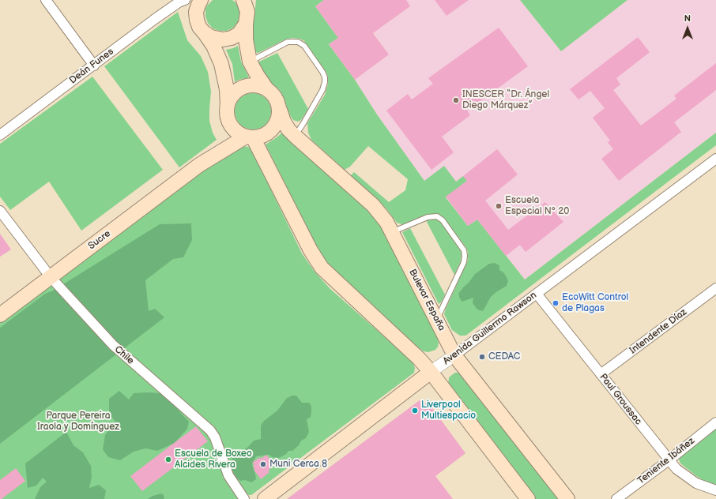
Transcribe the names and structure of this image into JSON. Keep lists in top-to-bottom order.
{
  "streets": {
    "main road": ["Sucre", "Bulevar España", "Avenida Guillermo Rawson"],
    "street": [
      "Deán Funes",
      "Intendente Díaz",
      "Chile",
      "Paul Groussac",
      "Teniente Ibáñez"
    ]
  },
  "crossings": [
    ["Sucre", "Bulevar España"],
    ["Sucre", "Chile"],
    ["Bulevar España", "Avenida Guillermo Rawson"],
    ["Avenida Guillermo Rawson", "Paul Groussac"],
    ["Intendente Díaz", "Paul Groussac"],
    ["Paul Groussac", "Teniente Ibáñez"]
  ],
  "parks": ["Parque Pereira Iraola y Domínguez"],
  "places": [
    "INESCER “Dr. Ángel Diego Márquez”",
    "Escuela Especial Nº 20",
    "EcoWitt Control de Plagas",
    "CEDAC",
    "Liverpool Multiespacio",
    "Escuela de Boxeo Alcides Rivera",
    "Muni Cerca 8"
  ],
  "north": "top"
}
